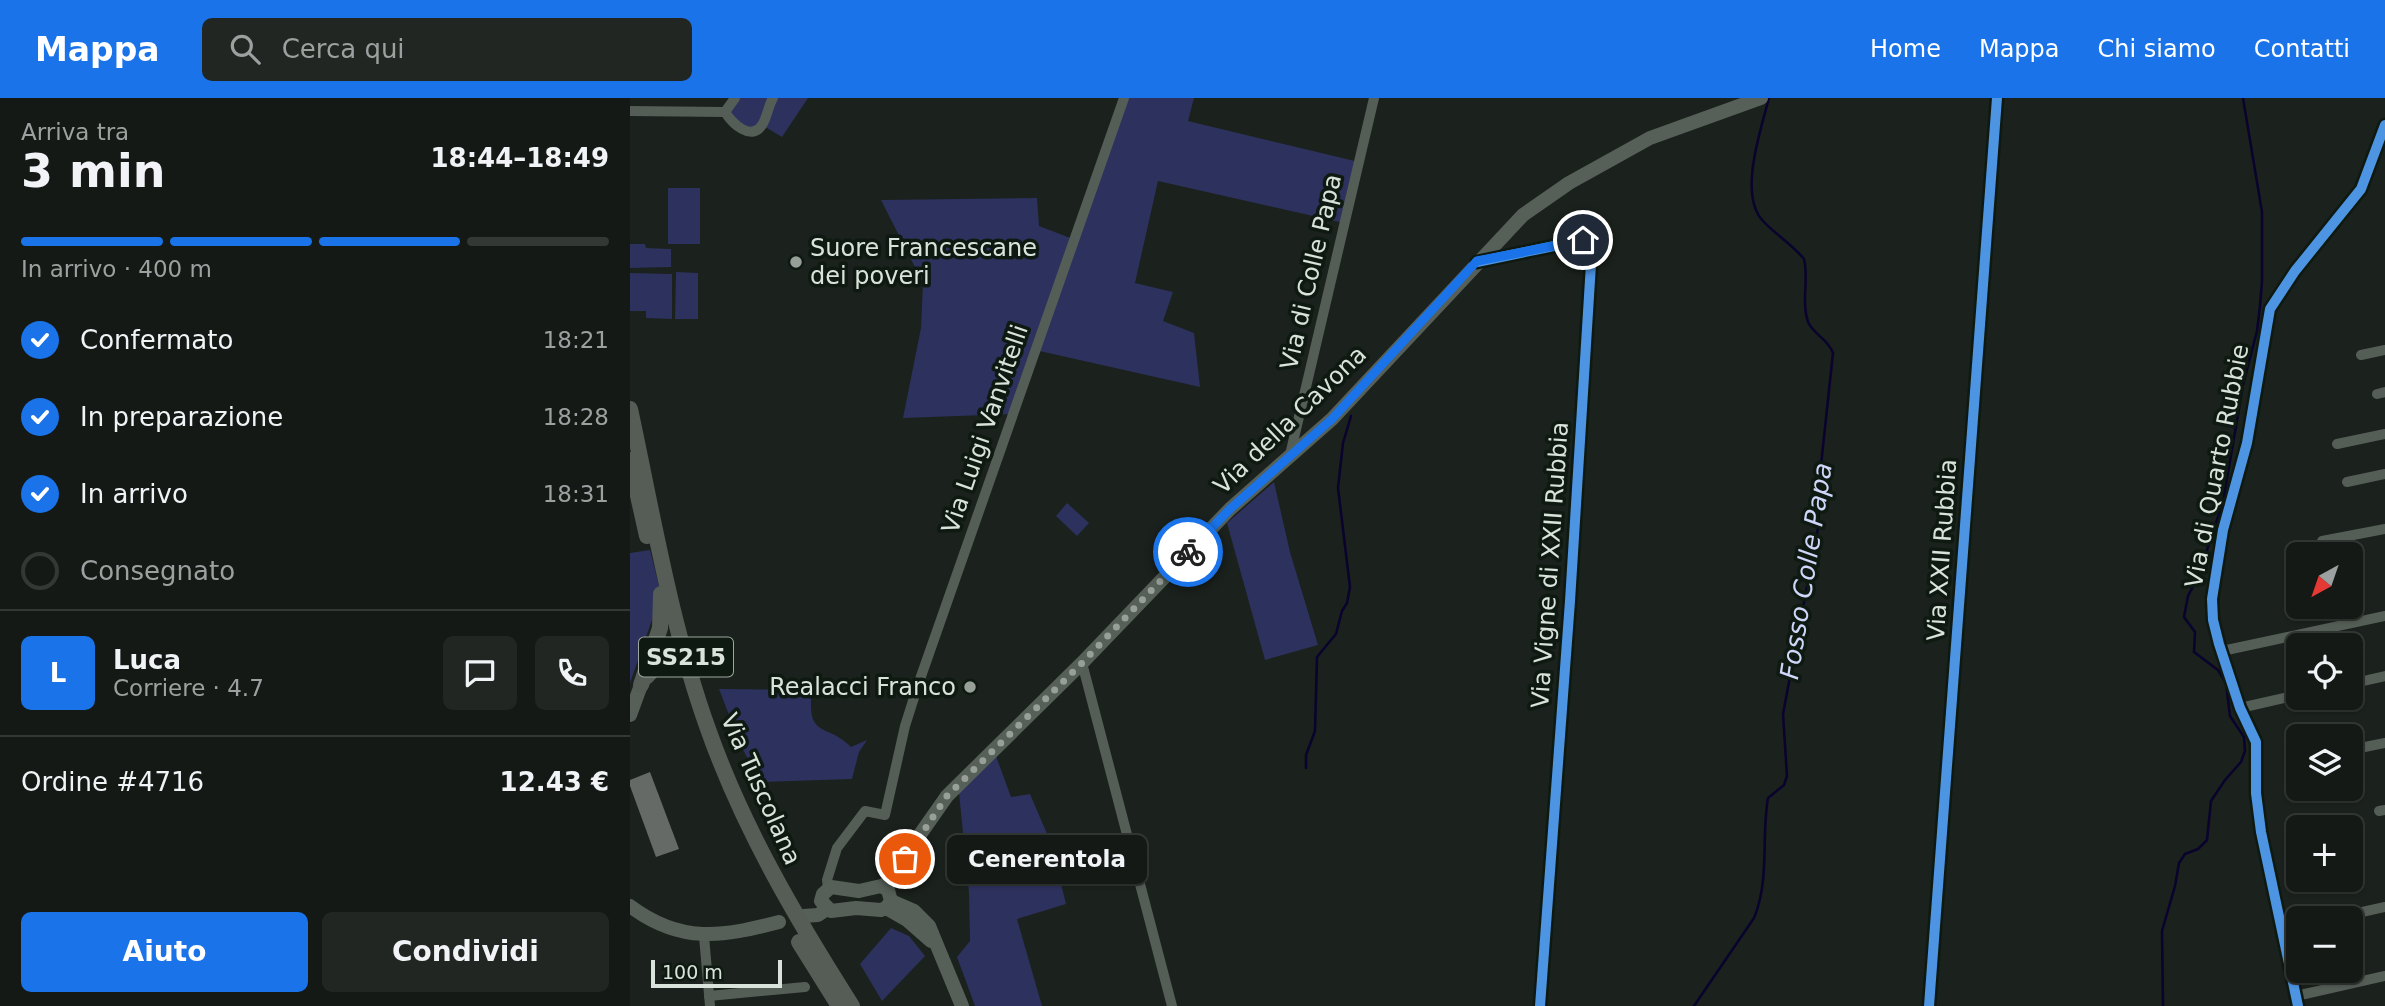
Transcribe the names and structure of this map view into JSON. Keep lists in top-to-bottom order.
{
  "streets": {
    "main road": ["Via della Cavona", "SS215", "Via Tuscolana"],
    "street": [
      "Via di Colle Papa",
      "Via Luigi Vanvitelli",
      "Via di Quarto Rubbie",
      "Via XXII Rubbia",
      "Via Vigne di XXII Rubbia"
    ]
  },
  "crossings": [
    ["Via di Colle Papa", "Via della Cavona"],
    ["Via della Cavona", "Via Vigne di XXII Rubbia"]
  ],
  "water": ["Fosso Colle Papa"],
  "places": ["Suore Francescane dei poveri", "Realacci Franco", "Cenerentola"],
  "scale_bar": "100 m",
  "north": "bottom left",
  "page": {
    "header": "Mappa",
    "search": "Cerca qui",
    "nav": [
      "Home",
      "Mappa",
      "Chi siamo",
      "Contatti"
    ],
    "heading": ["3 min", "Arriva tra", "18:44–18:49"],
    "panel": [
      "Luca",
      "Corriere · 4.7",
      "Ordine #4716",
      "12.43 €"
    ],
    "bar": "In arrivo · 400 m",
    "list": [
      ["Confermato", "18:21"],
      ["In preparazione", "18:28"],
      ["In arrivo", "18:31"],
      "Consegnato"
    ],
    "map_buttons": ["+", "−"],
    "round": "L",
    "bubble": "Cenerentola",
    "buttons": ["Aiuto", "Condividi"],
    "scale": "100 m"
  }
}
